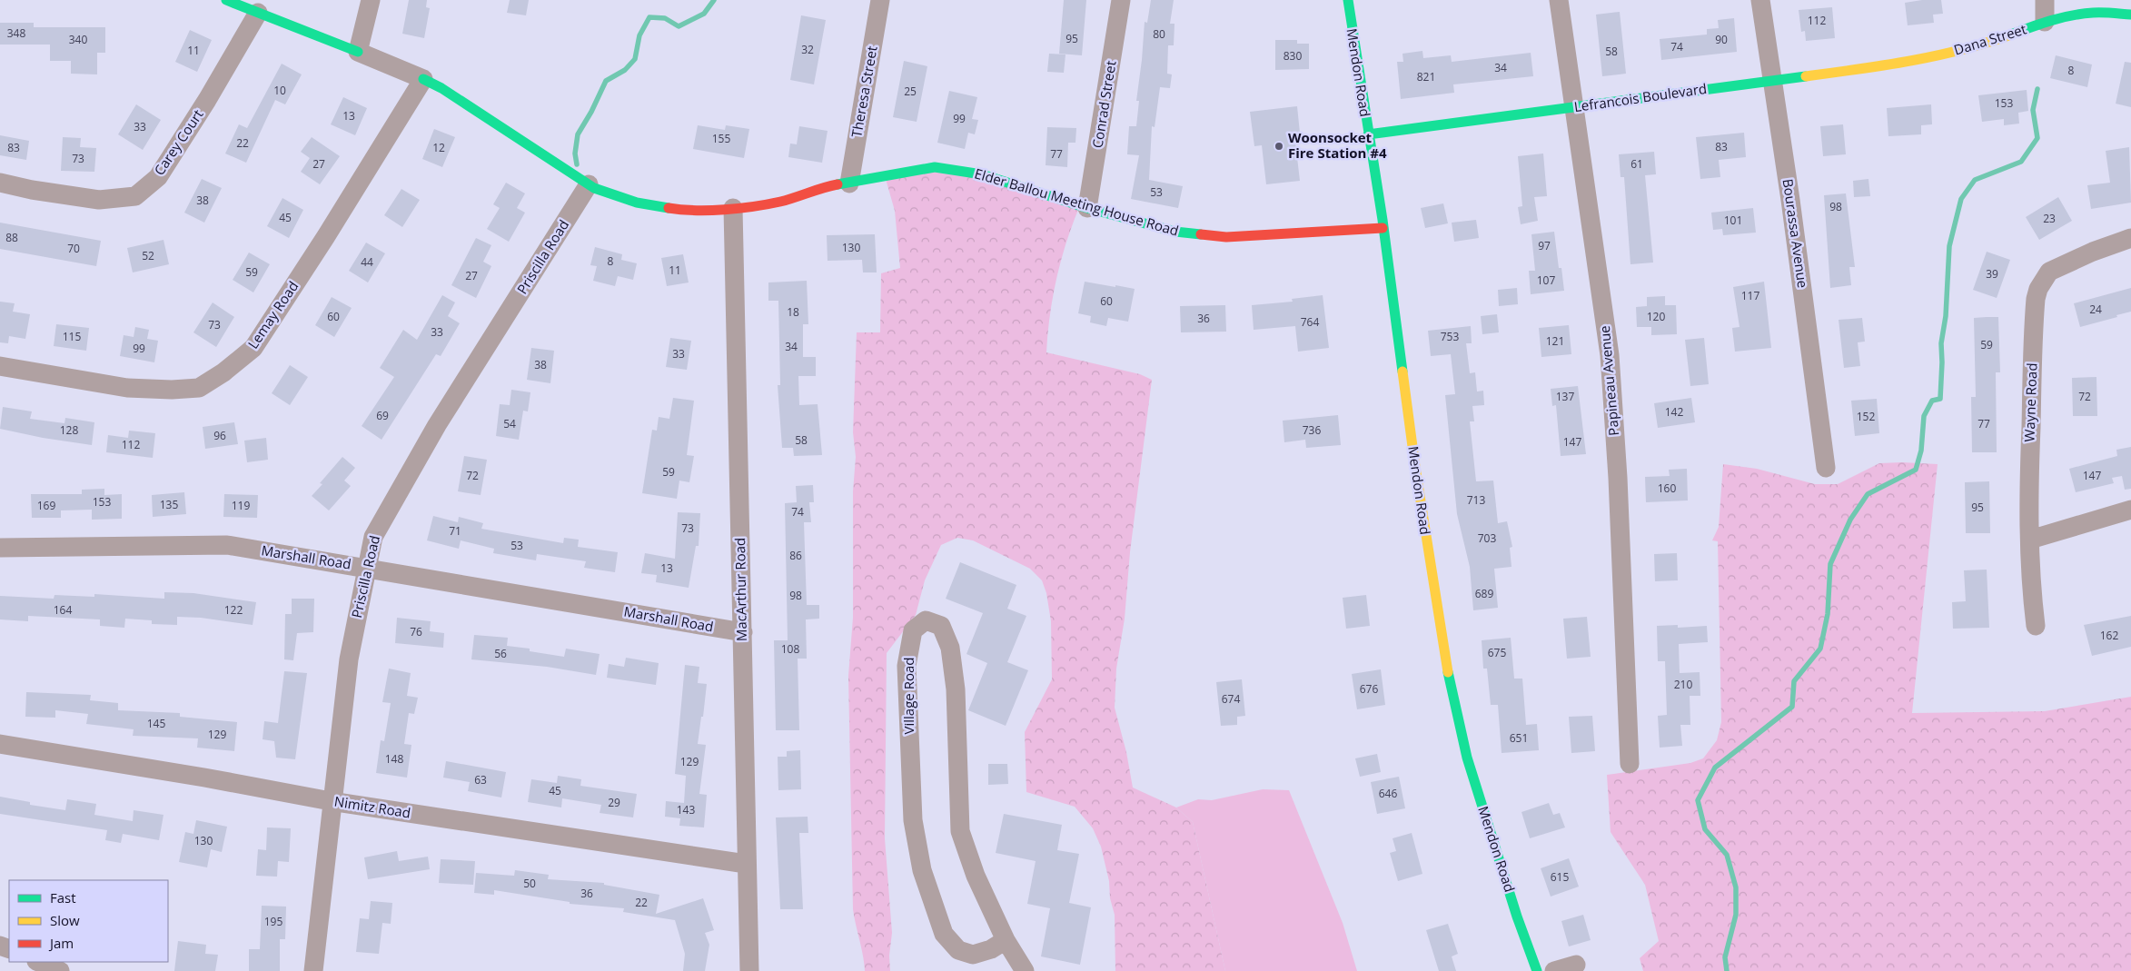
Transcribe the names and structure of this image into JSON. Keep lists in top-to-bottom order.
{
  "streets": {
    "street": [
      "Dana Street",
      "Mendon Road",
      "Theresa Street",
      "Lefrancois Boulevard",
      "Conrad Street",
      "Carey Court",
      "Elder Ballou Meeting House Road",
      "Bourassa Avenue",
      "Priscilla Road",
      "Lemay Road",
      "Papineau Avenue",
      "Wayne Road",
      "Marshall Road",
      "MacArthur Road",
      "Village Road",
      "Nimitz Road"
    ]
  },
  "crossings": [
    ["Dana Street", "Lefrancois Boulevard"],
    ["Mendon Road", "Lefrancois Boulevard"],
    ["Mendon Road", "Elder Ballou Meeting House Road"],
    ["Theresa Street", "Elder Ballou Meeting House Road"],
    ["Lefrancois Boulevard", "Bourassa Avenue"],
    ["Lefrancois Boulevard", "Papineau Avenue"],
    ["Conrad Street", "Elder Ballou Meeting House Road"],
    ["Carey Court", "Elder Ballou Meeting House Road"],
    ["Elder Ballou Meeting House Road", "Priscilla Road"],
    ["Elder Ballou Meeting House Road", "Lemay Road"],
    ["Elder Ballou Meeting House Road", "MacArthur Road"],
    ["Priscilla Road", "Marshall Road"],
    ["Priscilla Road", "Nimitz Road"],
    ["Marshall Road", "MacArthur Road"],
    ["MacArthur Road", "Nimitz Road"]
  ],
  "places": ["Woonsocket Fire Station #4"],
  "house_numbers": [
    "112",
    "348",
    "80",
    "95",
    "340",
    "90",
    "74",
    "32",
    "11",
    "58",
    "830",
    "34",
    "8",
    "821",
    "10",
    "25",
    "153",
    "13",
    "99",
    "33",
    "155",
    "22",
    "83",
    "83",
    "12",
    "77",
    "73",
    "27",
    "61",
    "53",
    "38",
    "98",
    "45",
    "23",
    "101",
    "88",
    "97",
    "130",
    "70",
    "52",
    "8",
    "44",
    "11",
    "59",
    "39",
    "27",
    "107",
    "117",
    "60",
    "24",
    "18",
    "60",
    "120",
    "36",
    "764",
    "73",
    "33",
    "115",
    "753",
    "121",
    "59",
    "34",
    "99",
    "33",
    "38",
    "137",
    "72",
    "142",
    "69",
    "152",
    "54",
    "77",
    "128",
    "736",
    "96",
    "58",
    "147",
    "112",
    "59",
    "72",
    "147",
    "160",
    "713",
    "153",
    "135",
    "169",
    "119",
    "95",
    "74",
    "73",
    "71",
    "703",
    "53",
    "86",
    "13",
    "689",
    "98",
    "164",
    "122",
    "76",
    "162",
    "108",
    "675",
    "56",
    "210",
    "676",
    "674",
    "145",
    "129",
    "651",
    "148",
    "129",
    "63",
    "45",
    "646",
    "29",
    "143",
    "130",
    "615",
    "50",
    "36",
    "22",
    "195"
  ],
  "legend": ["Fast", "Slow", "Jam"]
}
